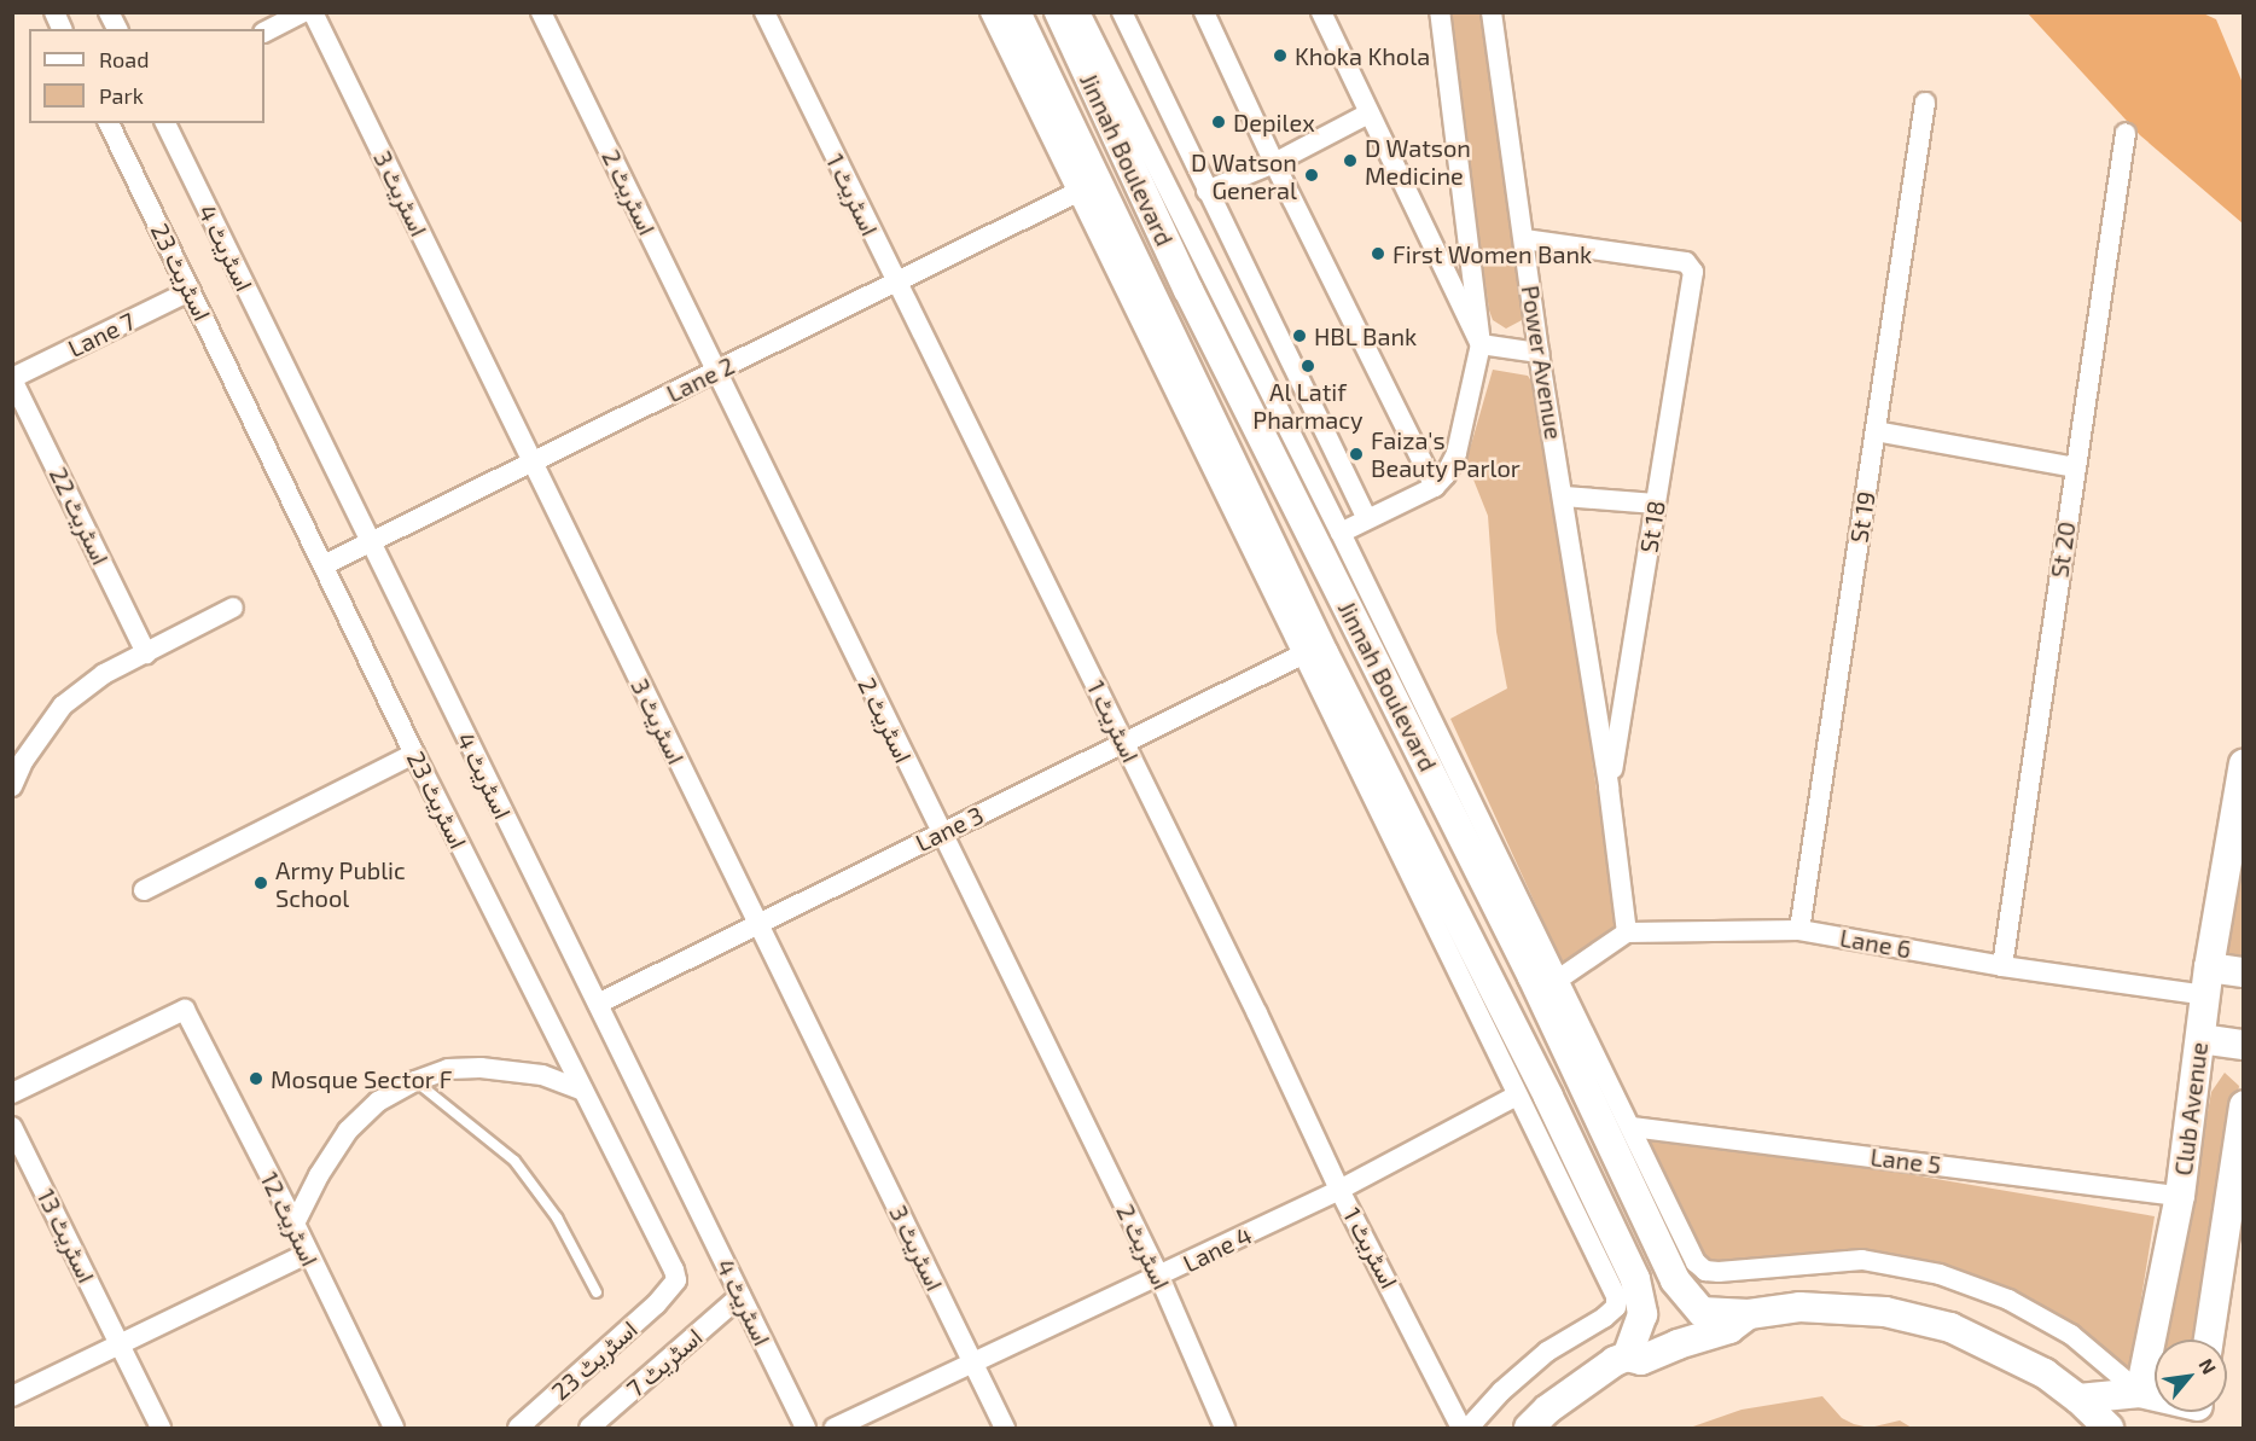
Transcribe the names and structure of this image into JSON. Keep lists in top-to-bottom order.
{
  "streets": {
    "street": [
      "Jinnah Boulevard",
      "اسٹریٹ 2",
      "اسٹریٹ 3",
      "اسٹریٹ 1",
      "اسٹریٹ 4",
      "اسٹریٹ 23",
      "Lane 7",
      "Power Avenue",
      "Lane 2",
      "اسٹریٹ 22",
      "St 19",
      "St 18",
      "St 20",
      "Lane 3",
      "Lane 6",
      "Club Avenue",
      "Lane 5",
      "اسٹریٹ 12",
      "اسٹریٹ 13",
      "Lane 4",
      "اسٹریٹ 7"
    ]
  },
  "crossings": [
    ["اسٹریٹ 2", "Lane 2"],
    ["اسٹریٹ 2", "Lane 3"],
    ["اسٹریٹ 2", "Lane 4"],
    ["اسٹریٹ 3", "Lane 2"],
    ["اسٹریٹ 3", "Lane 3"],
    ["اسٹریٹ 3", "Lane 4"],
    ["اسٹریٹ 1", "Lane 2"],
    ["اسٹریٹ 1", "Lane 3"],
    ["اسٹریٹ 1", "Lane 4"],
    ["اسٹریٹ 4", "Lane 2"],
    ["اسٹریٹ 4", "Lane 3"],
    ["اسٹریٹ 4", "اسٹریٹ 7"],
    ["اسٹریٹ 23", "Lane 7"],
    ["اسٹریٹ 23", "Lane 2"],
    ["Lane 7", "اسٹریٹ 22"],
    ["Power Avenue", "St 18"],
    ["St 19", "Lane 6"],
    ["St 20", "Lane 6"],
    ["Lane 6", "Club Avenue"],
    ["Club Avenue", "Lane 5"]
  ],
  "places": [
    "Khoka Khola",
    "Depilex",
    "D Watson Medicine",
    "D Watson General",
    "First Women Bank",
    "HBL Bank",
    "Al Latif Pharmacy",
    "Faiza's Beauty Parlor",
    "Army Public School",
    "Mosque Sector F"
  ],
  "legend": ["Road", "Park"],
  "north": "top right"
}
